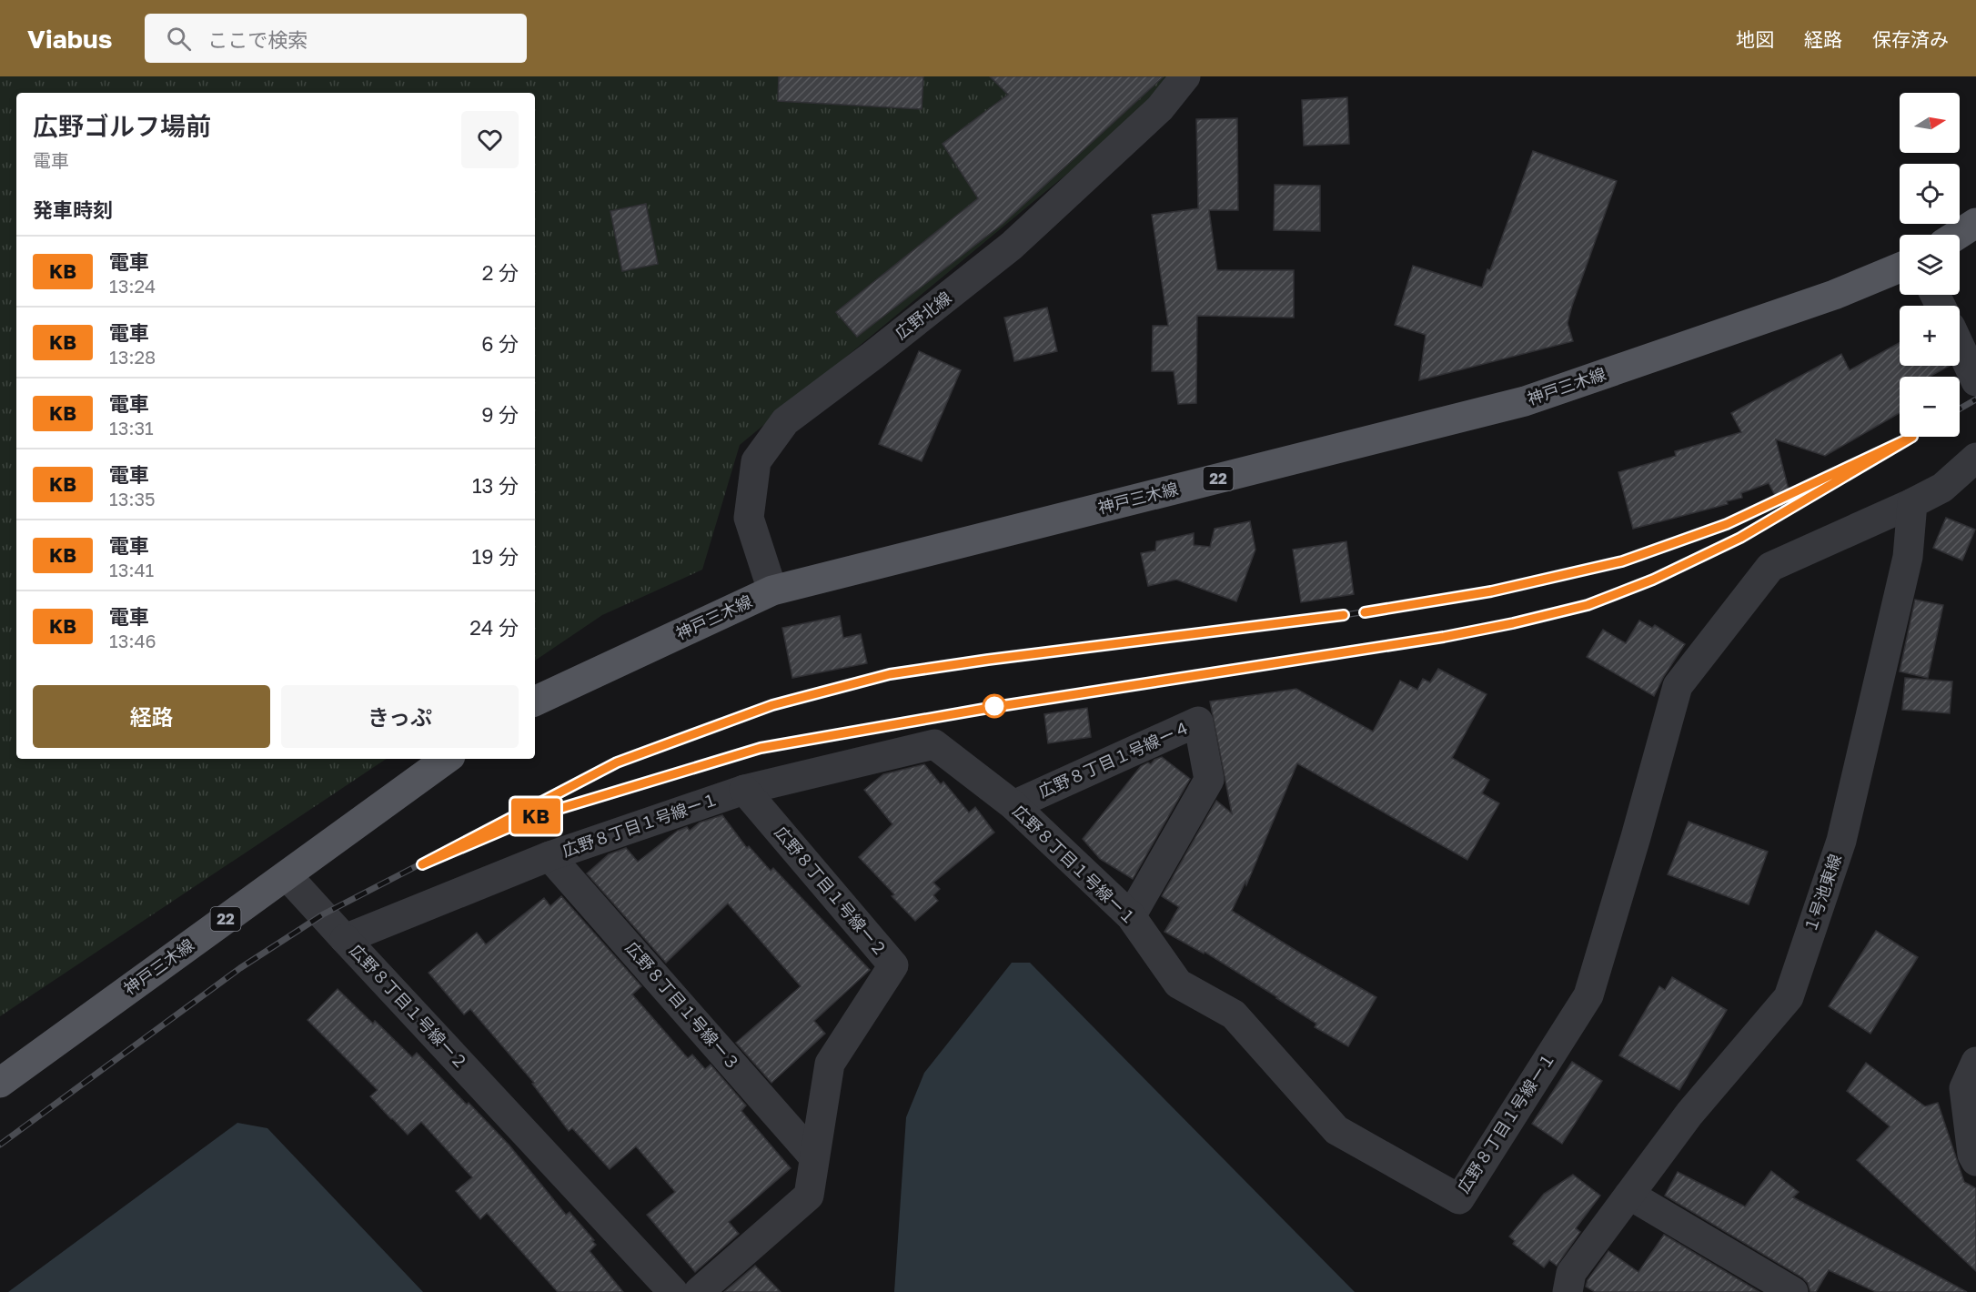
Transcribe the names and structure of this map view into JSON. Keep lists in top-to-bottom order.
{
  "streets": {
    "main road": ["神戸三木線", "22"],
    "street": [
      "広野北線",
      "広野８丁目１号線ー４",
      "広野８丁目１号線ー１",
      "広野８丁目１号線ー２",
      "１号池東線",
      "広野８丁目１号線ー３"
    ]
  },
  "crossings": [
    ["広野北線", "神戸三木線"],
    ["広野８丁目１号線ー４", "広野８丁目１号線ー１"],
    ["広野８丁目１号線ー１", "広野８丁目１号線ー２"],
    ["広野８丁目１号線ー１", "１号池東線"],
    ["広野８丁目１号線ー１", "広野８丁目１号線ー３"],
    ["広野８丁目１号線ー２", "広野８丁目１号線ー３"]
  ],
  "north": "right",
  "page": {
    "header": "Viabus",
    "search": "ここで検索",
    "nav": ["地図", "経路", "保存済み"],
    "on_map": "KB",
    "map_buttons": ["+", "−"],
    "heading": [
      ["広野ゴルフ場前", "電車"],
      "発車時刻"
    ],
    "list": [
      {
        "mark": "KB",
        "name": "電車",
        "note": "13:24",
        "value": "2 分"
      },
      {
        "mark": "KB",
        "name": "電車",
        "note": "13:28",
        "value": "6 分"
      },
      {
        "mark": "KB",
        "name": "電車",
        "note": "13:31",
        "value": "9 分"
      },
      {
        "mark": "KB",
        "name": "電車",
        "note": "13:35",
        "value": "13 分"
      },
      {
        "mark": "KB",
        "name": "電車",
        "note": "13:41",
        "value": "19 分"
      },
      {
        "mark": "KB",
        "name": "電車",
        "note": "13:46",
        "value": "24 分"
      }
    ],
    "buttons": ["経路", "きっぷ"]
  }
}
